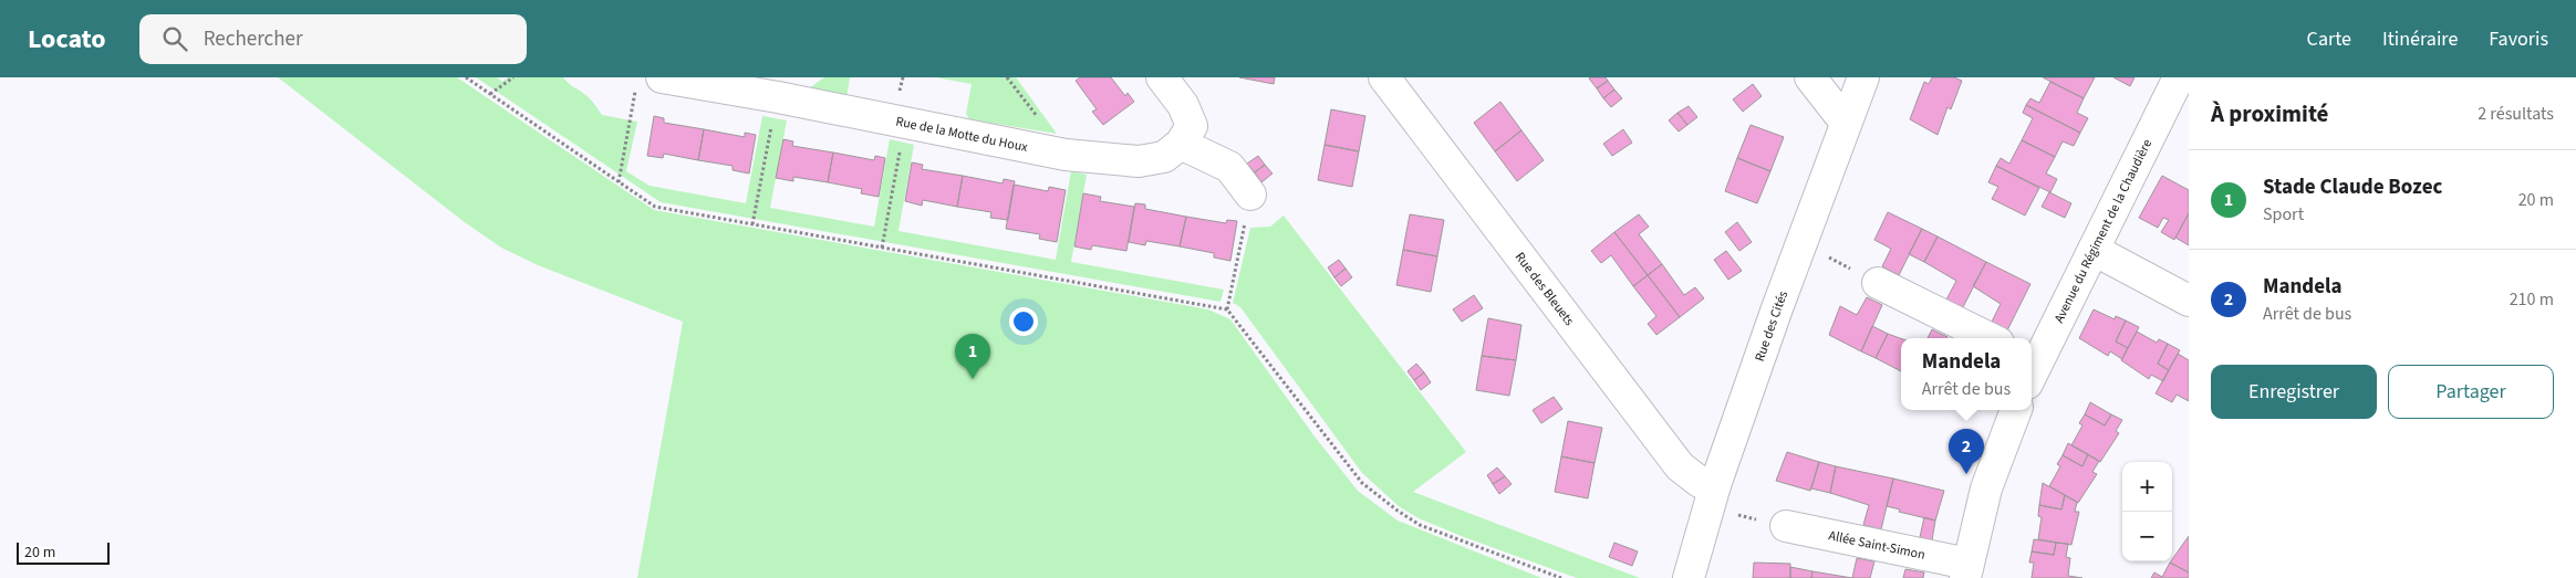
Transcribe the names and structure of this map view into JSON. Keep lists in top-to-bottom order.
{
  "streets": {
    "street": [
      "Rue de la Motte du Houx",
      "Avenue du Régiment de la Chaudière",
      "Rue des Bleuets",
      "Rue des Cités",
      "Allée Saint-Simon"
    ]
  },
  "crossings": [
    ["Rue des Bleuets", "Rue des Cités"]
  ],
  "scale_bar": "20 m",
  "page": {
    "header": "Locato",
    "search": "Rechercher",
    "nav": ["Carte", "Itinéraire", "Favoris"],
    "heading": ["À proximité", "2 résultats"],
    "list": [
      {
        "mark": "1",
        "name": "Stade Claude Bozec",
        "note": "Sport",
        "value": "20 m"
      },
      {
        "mark": "2",
        "name": "Mandela",
        "note": "Arrêt de bus",
        "value": "210 m"
      }
    ],
    "pins": ["1", "2"],
    "popup": ["Mandela", "Arrêt de bus"],
    "buttons": ["Enregistrer", "Partager"],
    "map_buttons": ["+", "−"],
    "scale": "20 m"
  }
}
